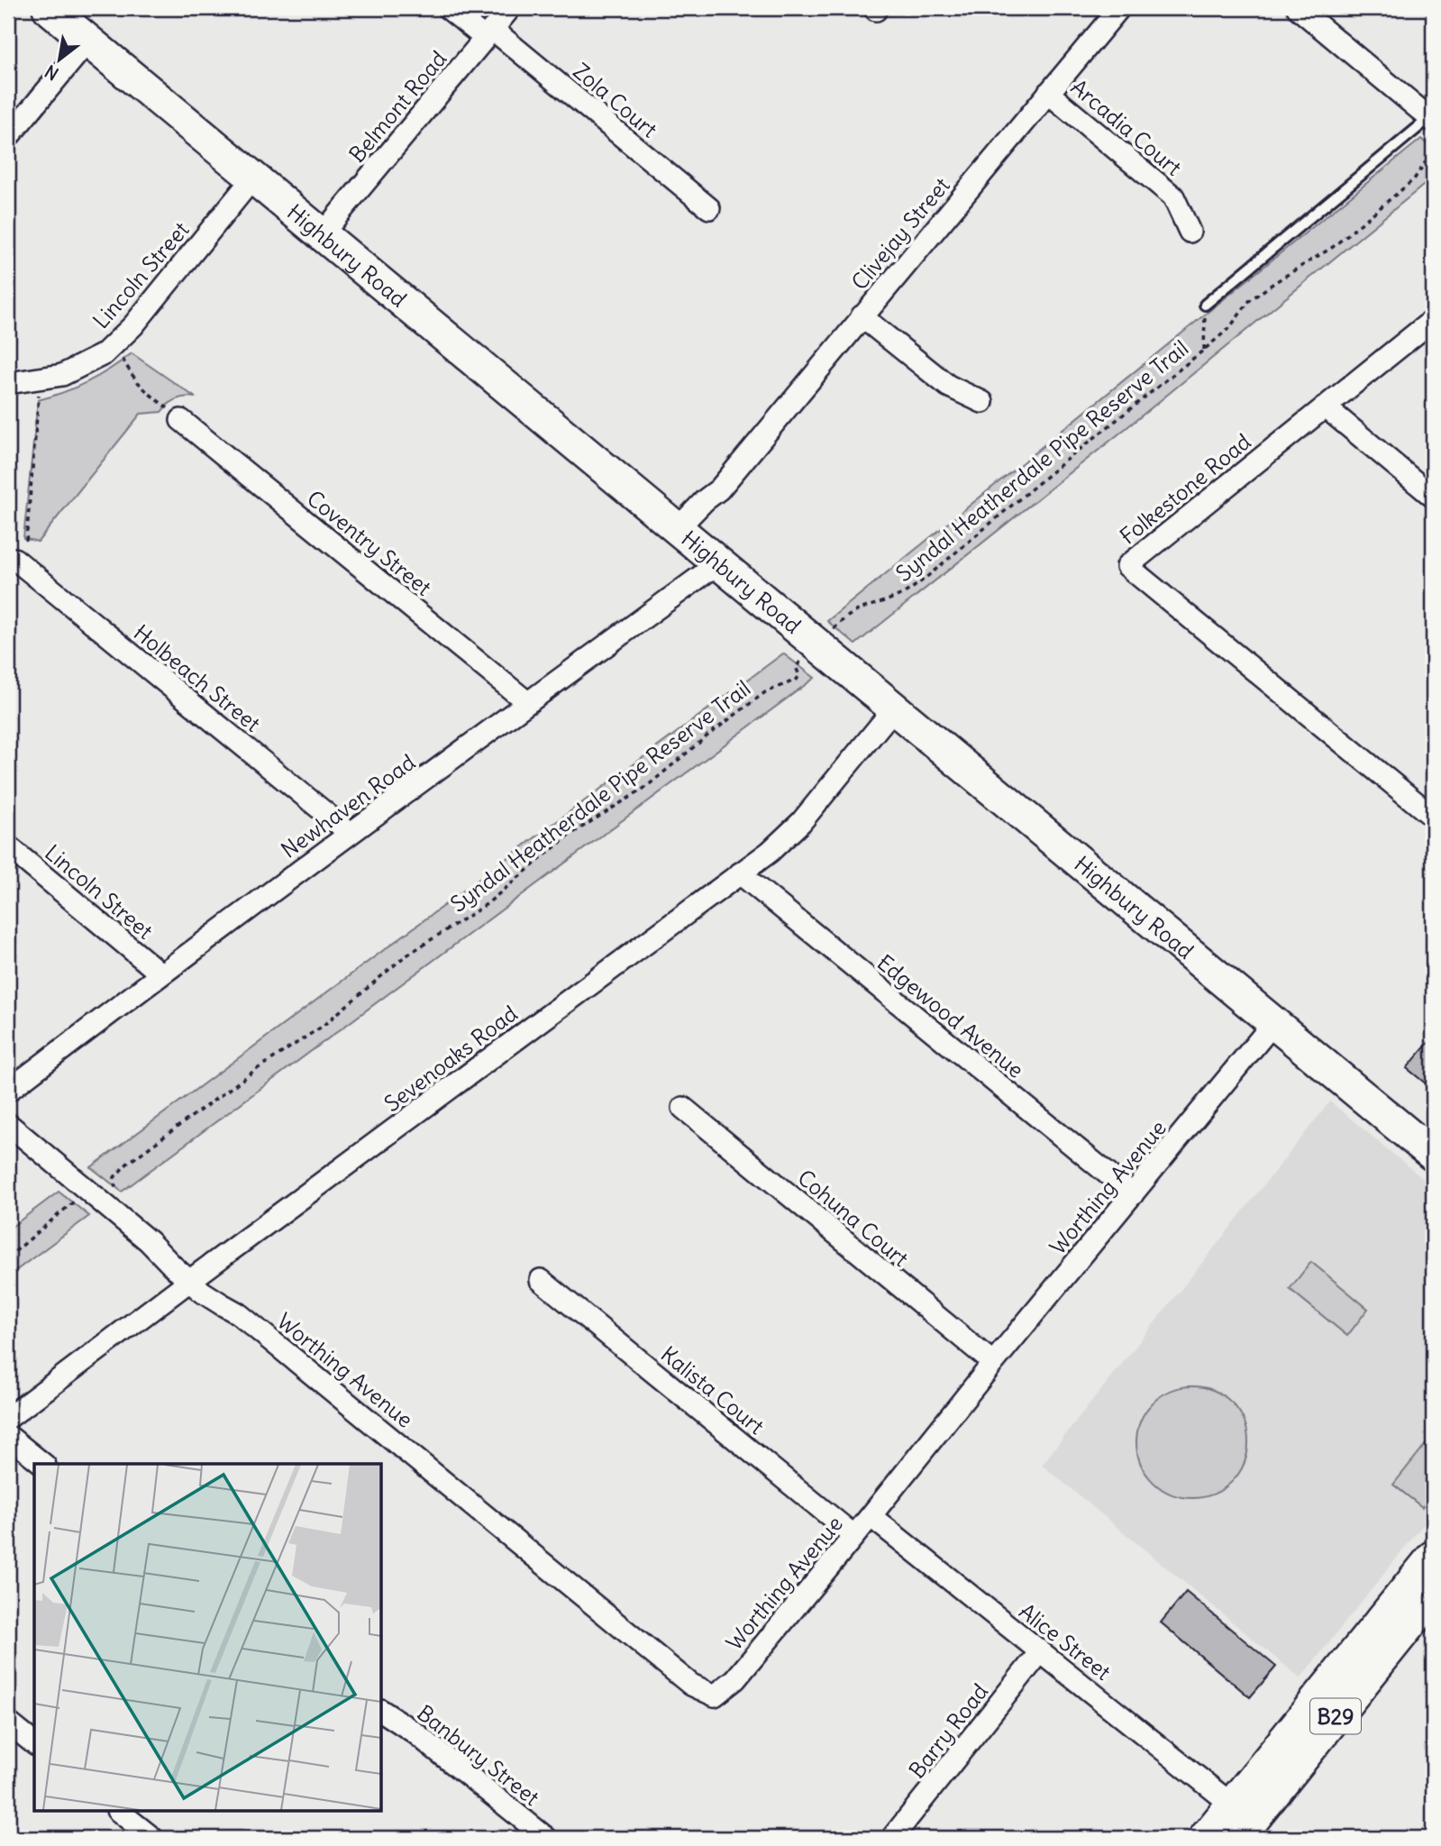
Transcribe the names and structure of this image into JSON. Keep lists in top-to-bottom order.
{
  "streets": {
    "main road": ["Highbury Road", "B29"],
    "street": [
      "Zola Court",
      "Belmont Road",
      "Arcadia Court",
      "Clivejay Street",
      "Lincoln Street",
      "Folkestone Road",
      "Coventry Street",
      "Holbeach Street",
      "Newhaven Road",
      "Edgewood Avenue",
      "Sevenoaks Road",
      "Worthing Avenue",
      "Cohuna Court",
      "Kalista Court",
      "Alice Street",
      "Barry Road",
      "Banbury Street"
    ],
    "path": ["Syndal Heatherdale Pipe Reserve Trail"]
  },
  "crossings": [
    ["Zola Court", "Belmont Road"],
    ["Belmont Road", "Highbury Road"],
    ["Arcadia Court", "Clivejay Street"],
    ["Clivejay Street", "Highbury Road"],
    ["Highbury Road", "Lincoln Street"],
    ["Highbury Road", "Syndal Heatherdale Pipe Reserve Trail"],
    ["Highbury Road", "Newhaven Road"],
    ["Highbury Road", "Sevenoaks Road"],
    ["Highbury Road", "Worthing Avenue"],
    ["Lincoln Street", "Newhaven Road"],
    ["Syndal Heatherdale Pipe Reserve Trail", "Worthing Avenue"],
    ["Coventry Street", "Newhaven Road"],
    ["Holbeach Street", "Newhaven Road"],
    ["Edgewood Avenue", "Sevenoaks Road"],
    ["Edgewood Avenue", "Worthing Avenue"],
    ["Sevenoaks Road", "Worthing Avenue"],
    ["Worthing Avenue", "Cohuna Court"],
    ["Worthing Avenue", "Kalista Court"],
    ["Worthing Avenue", "Alice Street"],
    ["Alice Street", "B29"],
    ["Alice Street", "Barry Road"]
  ],
  "north": "bottom left"
}
